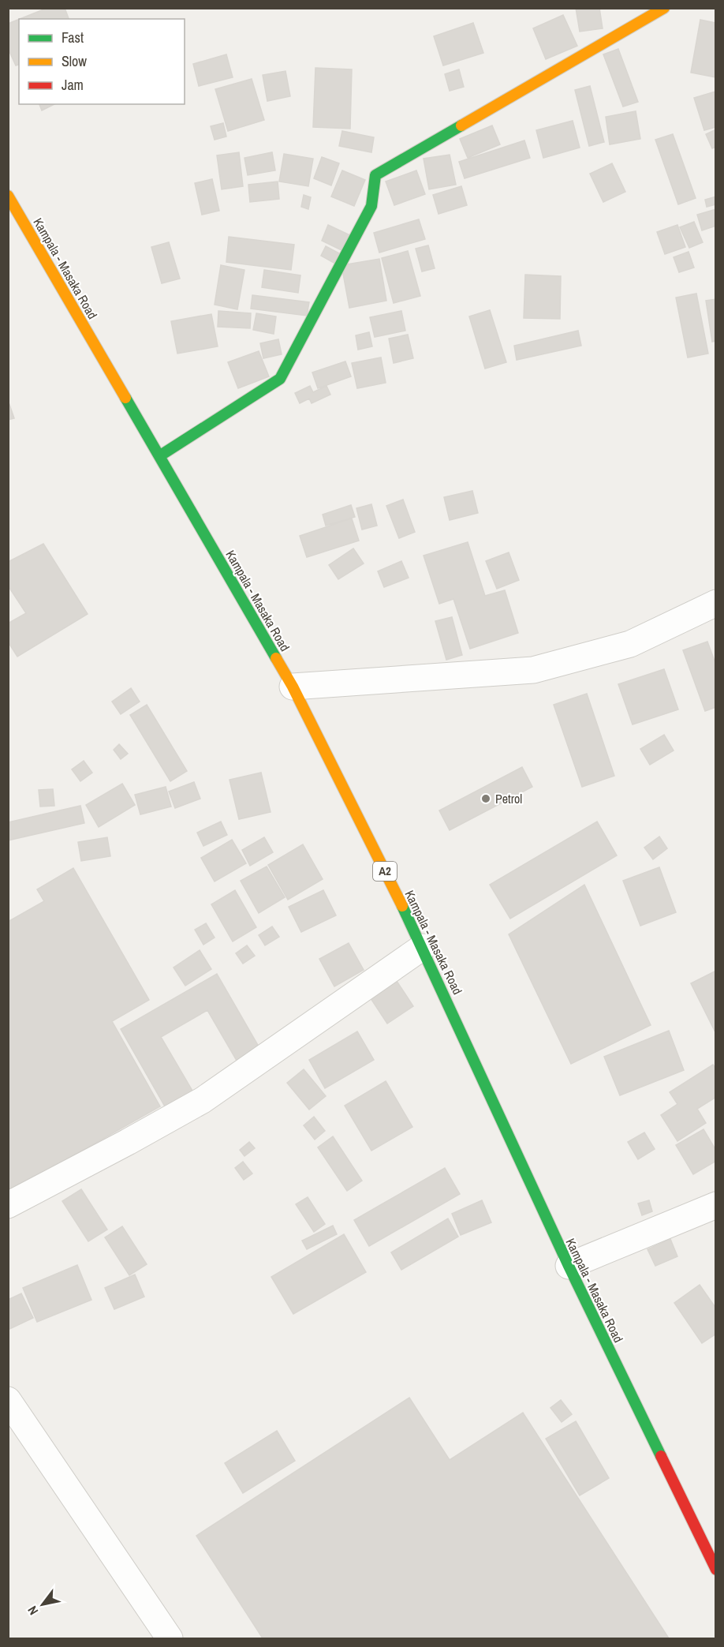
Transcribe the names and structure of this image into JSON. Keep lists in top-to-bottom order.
{
  "streets": {
    "main road": ["Kampala - Masaka Road", "A2"]
  },
  "places": ["Petrol"],
  "legend": ["Fast", "Slow", "Jam"],
  "north": "bottom left"
}
